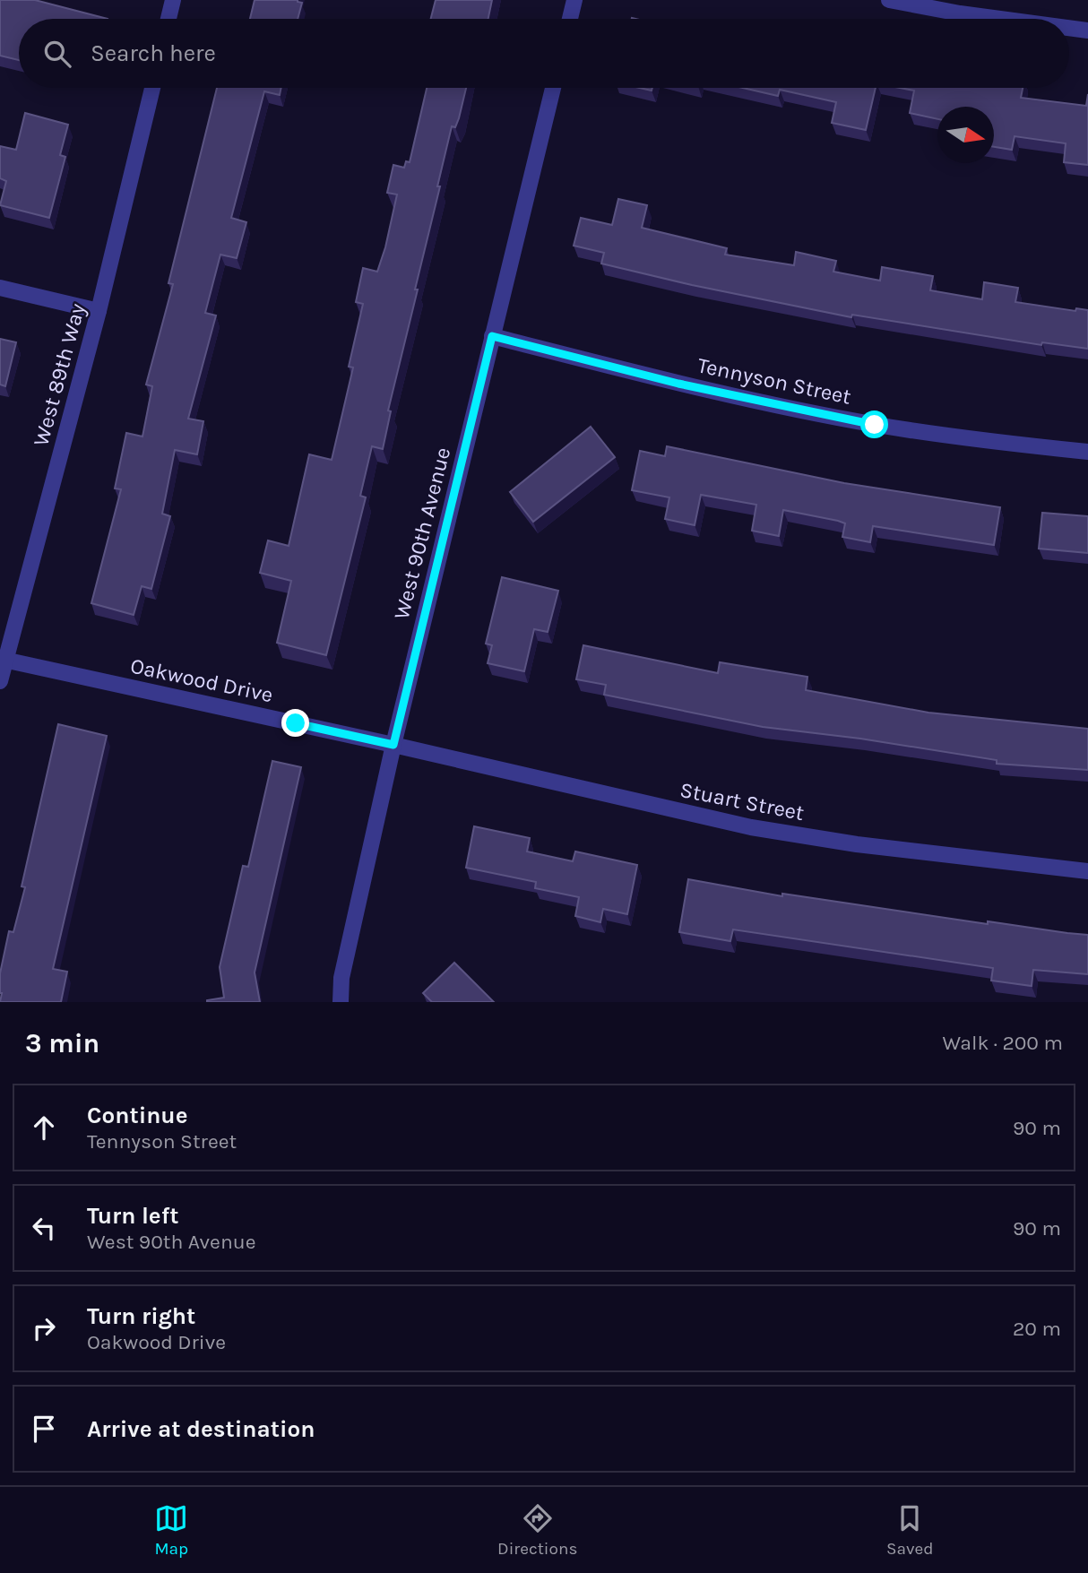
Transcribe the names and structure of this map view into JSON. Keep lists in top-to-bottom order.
{
  "streets": {
    "street": [
      "West 89th Way",
      "Tennyson Street",
      "West 90th Avenue",
      "Oakwood Drive",
      "Stuart Street"
    ]
  },
  "crossings": [
    ["West 89th Way", "Oakwood Drive"],
    ["Tennyson Street", "West 90th Avenue"],
    ["West 90th Avenue", "Oakwood Drive"],
    ["West 90th Avenue", "Stuart Street"],
    ["Oakwood Drive", "Stuart Street"]
  ],
  "north": "right",
  "page": {
    "search": "Search here",
    "heading": ["3 min", "Walk · 200 m"],
    "list": [
      ["Continue", "Tennyson Street", "90 m"],
      ["Turn left", "West 90th Avenue", "90 m"],
      ["Turn right", "Oakwood Drive", "20 m"],
      "Arrive at destination"
    ],
    "nav": ["Map", "Directions", "Saved"]
  }
}
